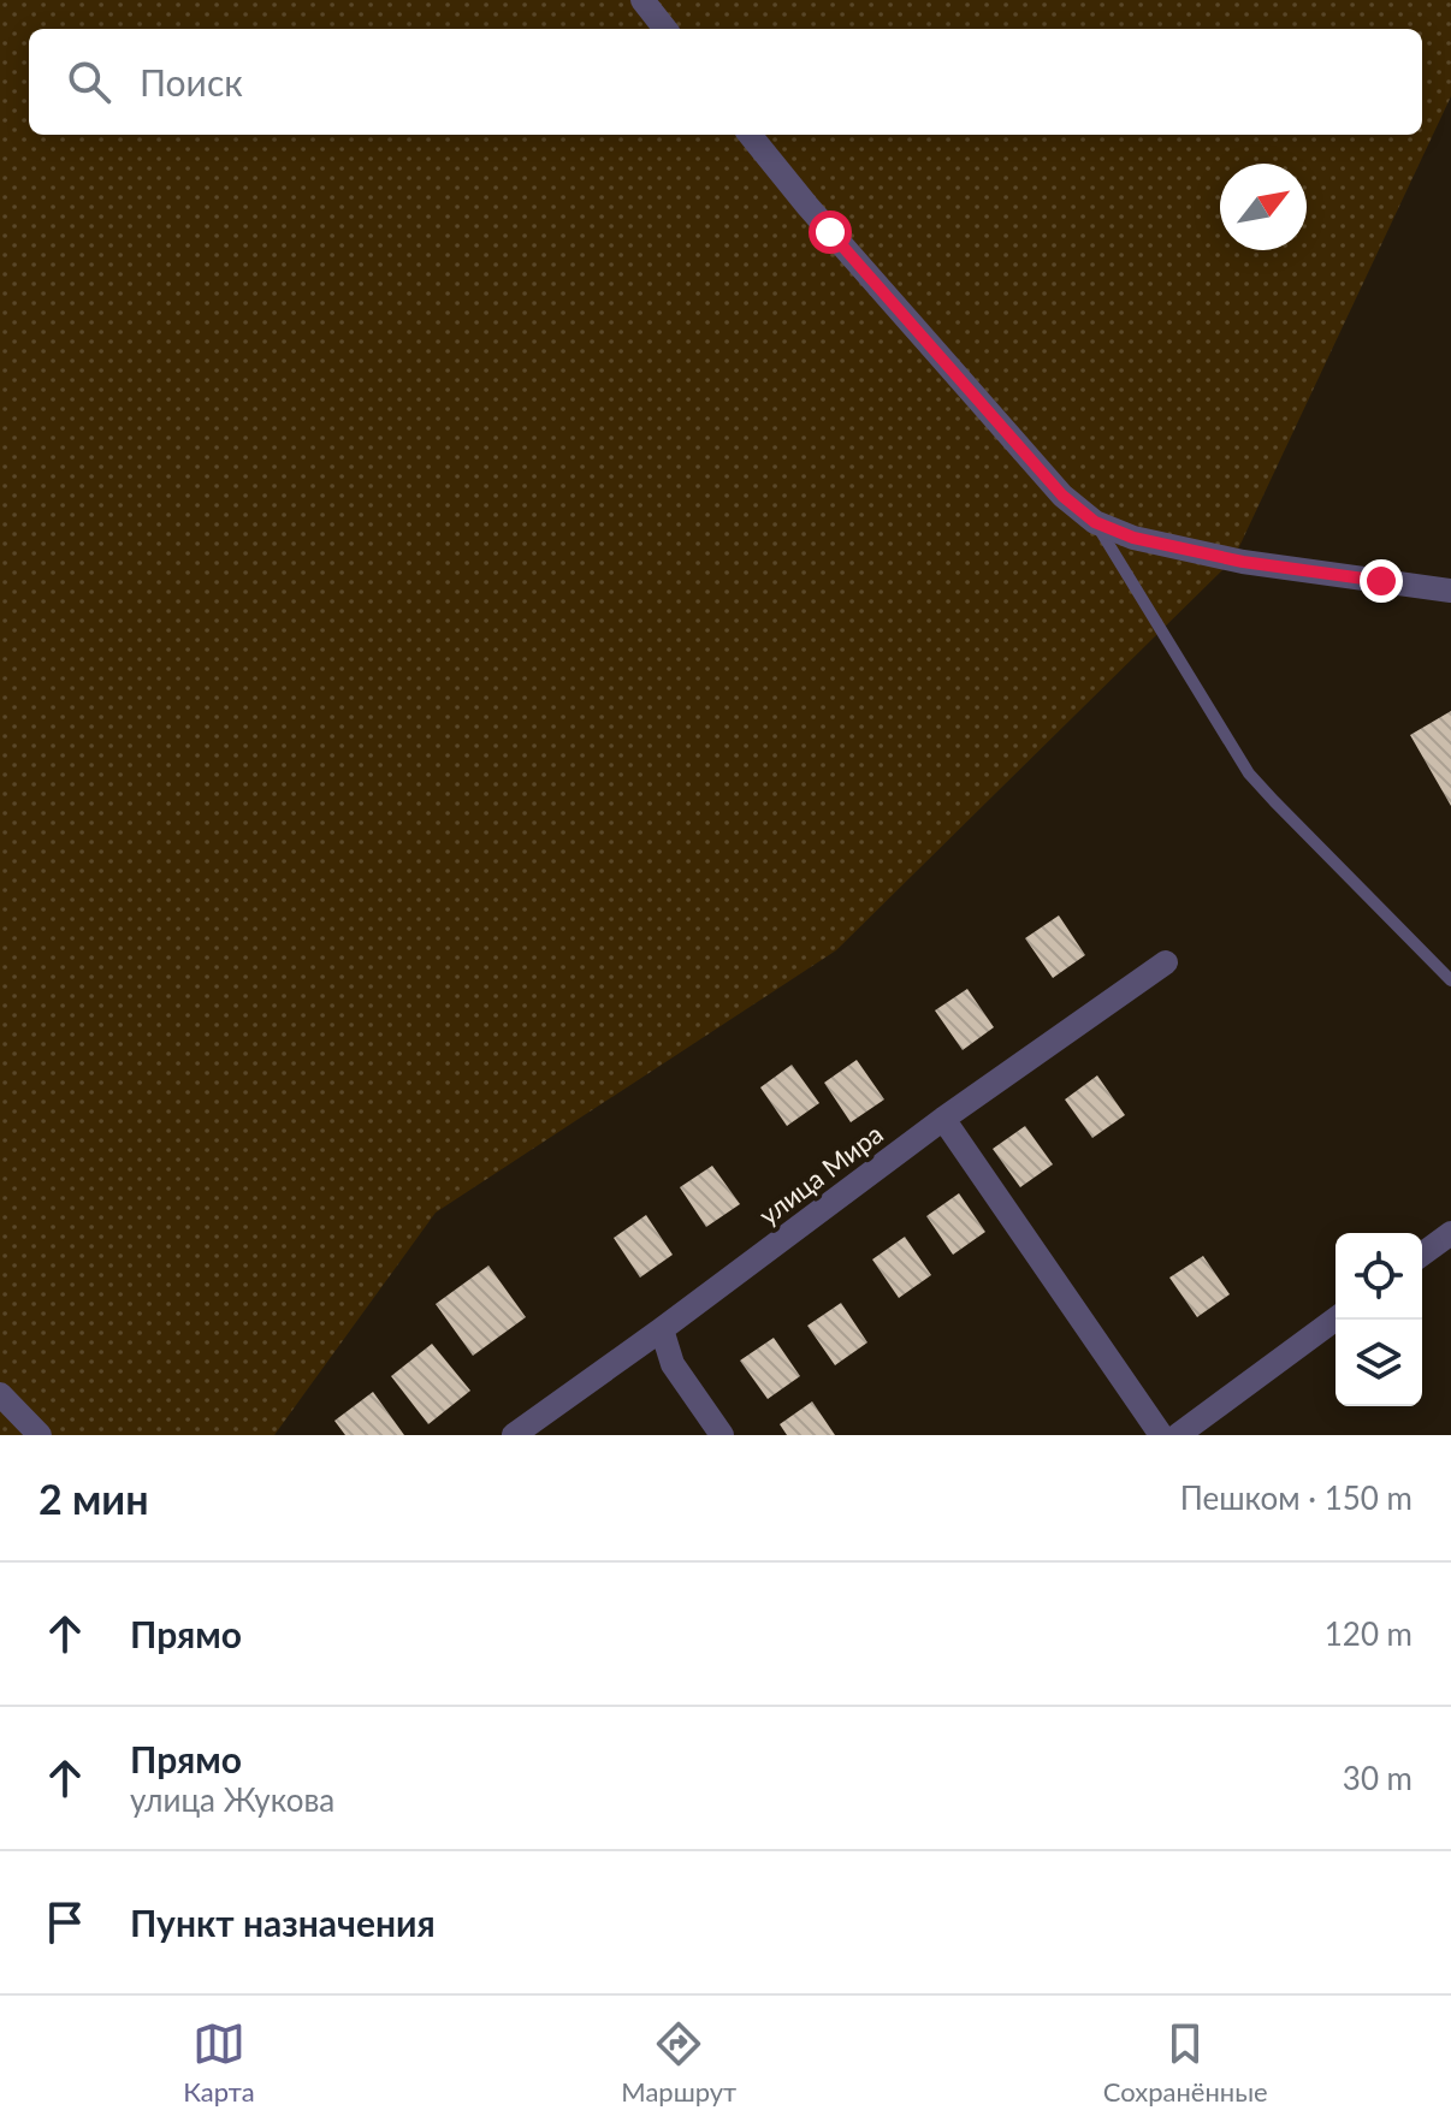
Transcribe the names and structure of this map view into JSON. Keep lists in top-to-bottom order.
{
  "streets": {
    "street": ["улица Мира"]
  },
  "north": "top right",
  "page": {
    "search": "Поиск",
    "heading": ["2 мин", "Пешком · 150 m"],
    "list": [
      ["Прямо", "120 m"],
      ["Прямо", "улица Жукова", "30 m"],
      "Пункт назначения"
    ],
    "nav": ["Карта", "Маршрут", "Сохранённые"]
  }
}
